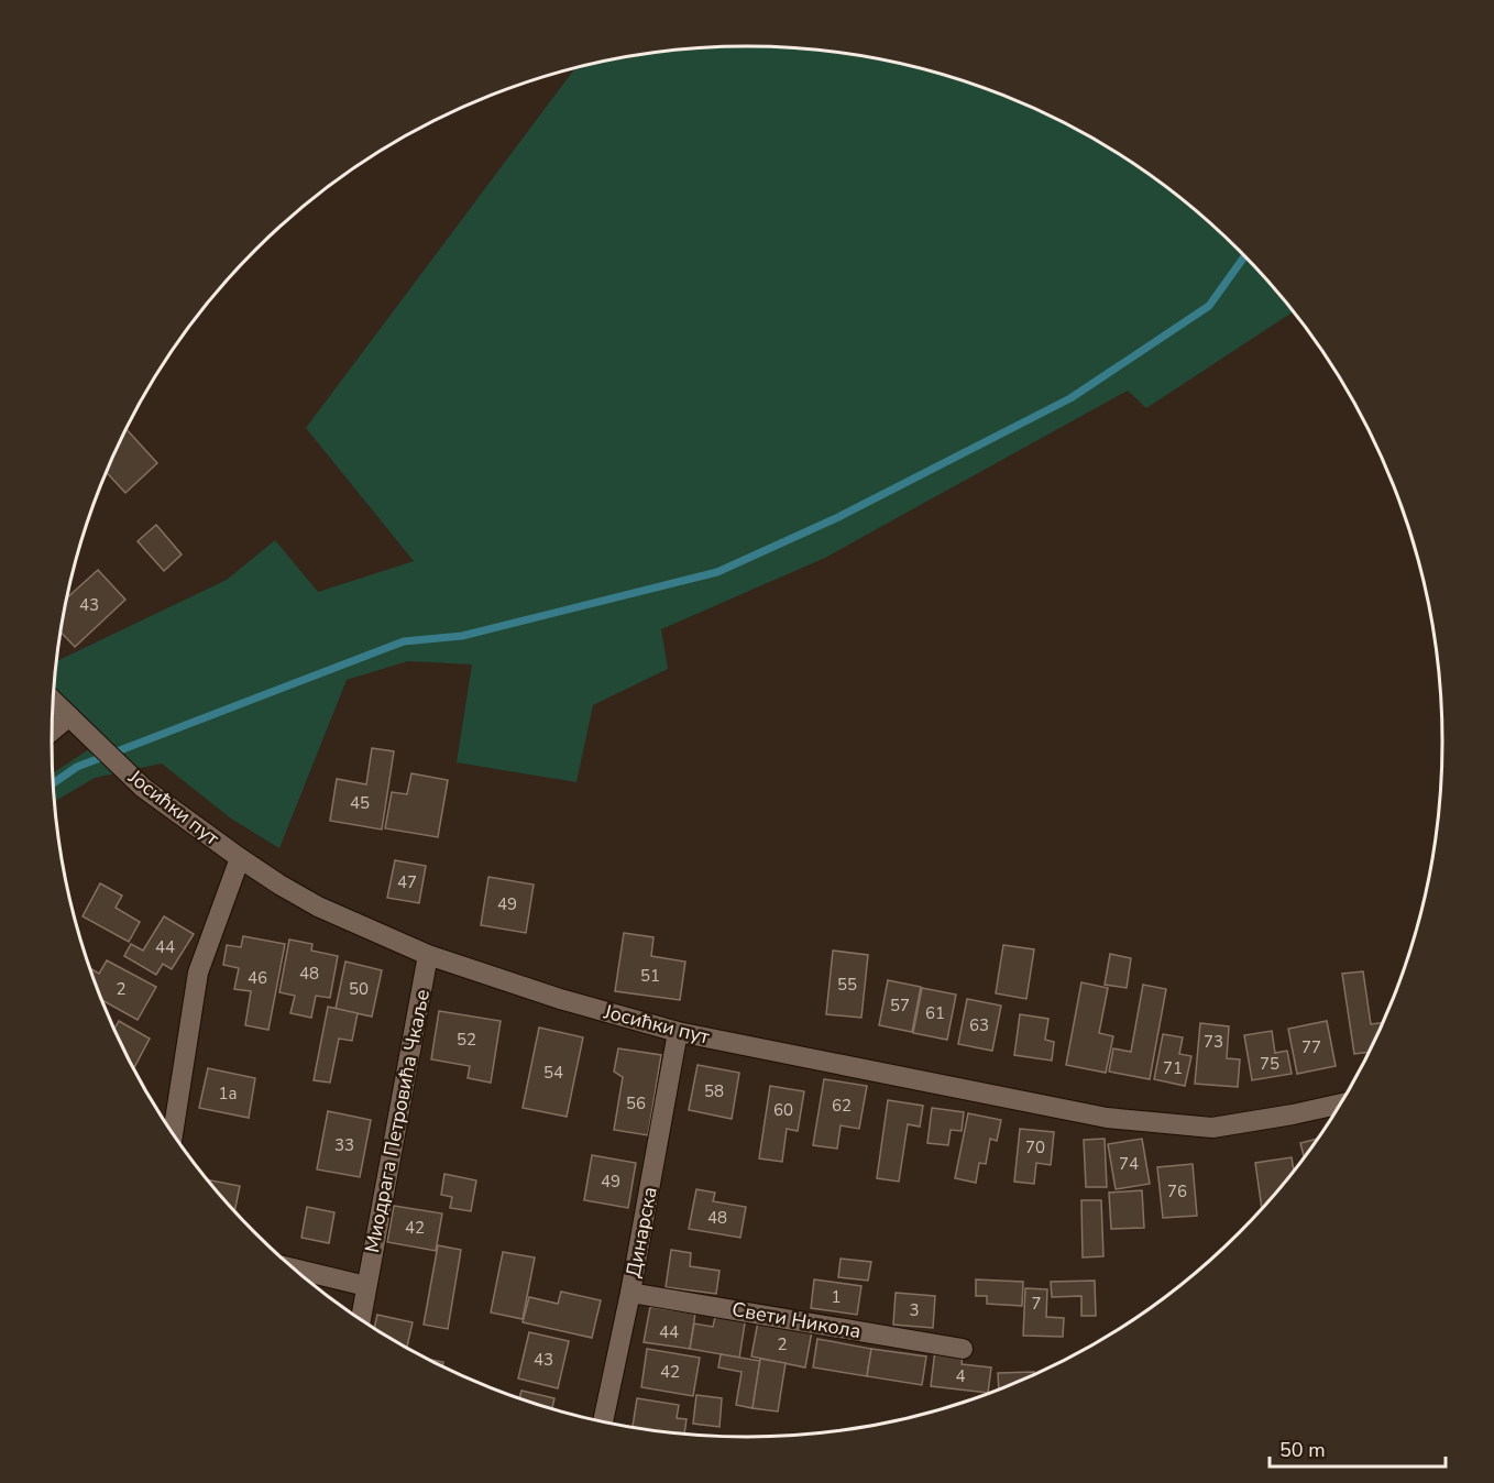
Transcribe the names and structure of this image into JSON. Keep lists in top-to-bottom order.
{
  "streets": {
    "street": [
      "Јосићки пут",
      "Миодрага Петровића Чкаље",
      "Динарска",
      "Свети Никола"
    ]
  },
  "crossings": [
    ["Јосићки пут", "Миодрага Петровића Чкаље"],
    ["Јосићки пут", "Динарска"],
    ["Динарска", "Свети Никола"]
  ],
  "house_numbers": [
    "43",
    "45",
    "47",
    "49",
    "44",
    "48",
    "51",
    "46",
    "55",
    "2",
    "50",
    "57",
    "61",
    "63",
    "52",
    "73",
    "77",
    "75",
    "71",
    "54",
    "58",
    "1a",
    "56",
    "62",
    "60",
    "33",
    "70",
    "74",
    "49",
    "76",
    "48",
    "42",
    "1",
    "7",
    "3",
    "44",
    "2",
    "43",
    "42",
    "4"
  ],
  "scale_bar": "50 m"
}
